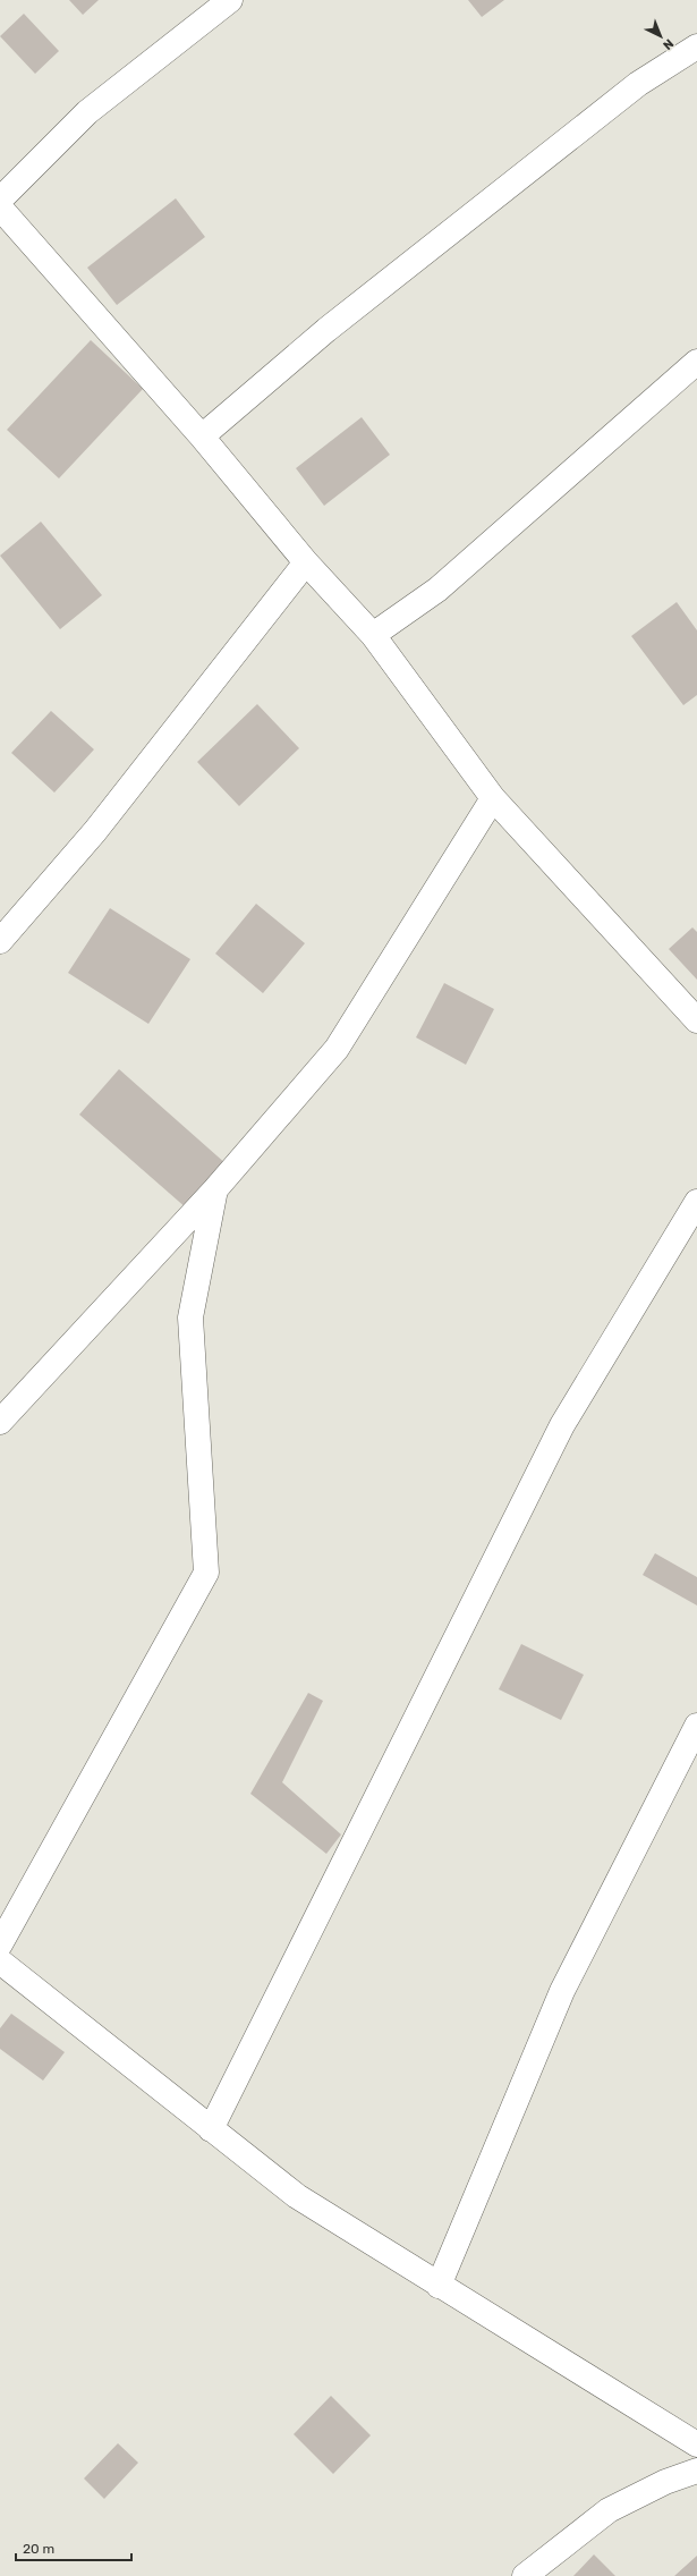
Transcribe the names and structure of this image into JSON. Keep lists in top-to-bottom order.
{
  "scale_bar": "20 m",
  "north": "bottom right"
}
